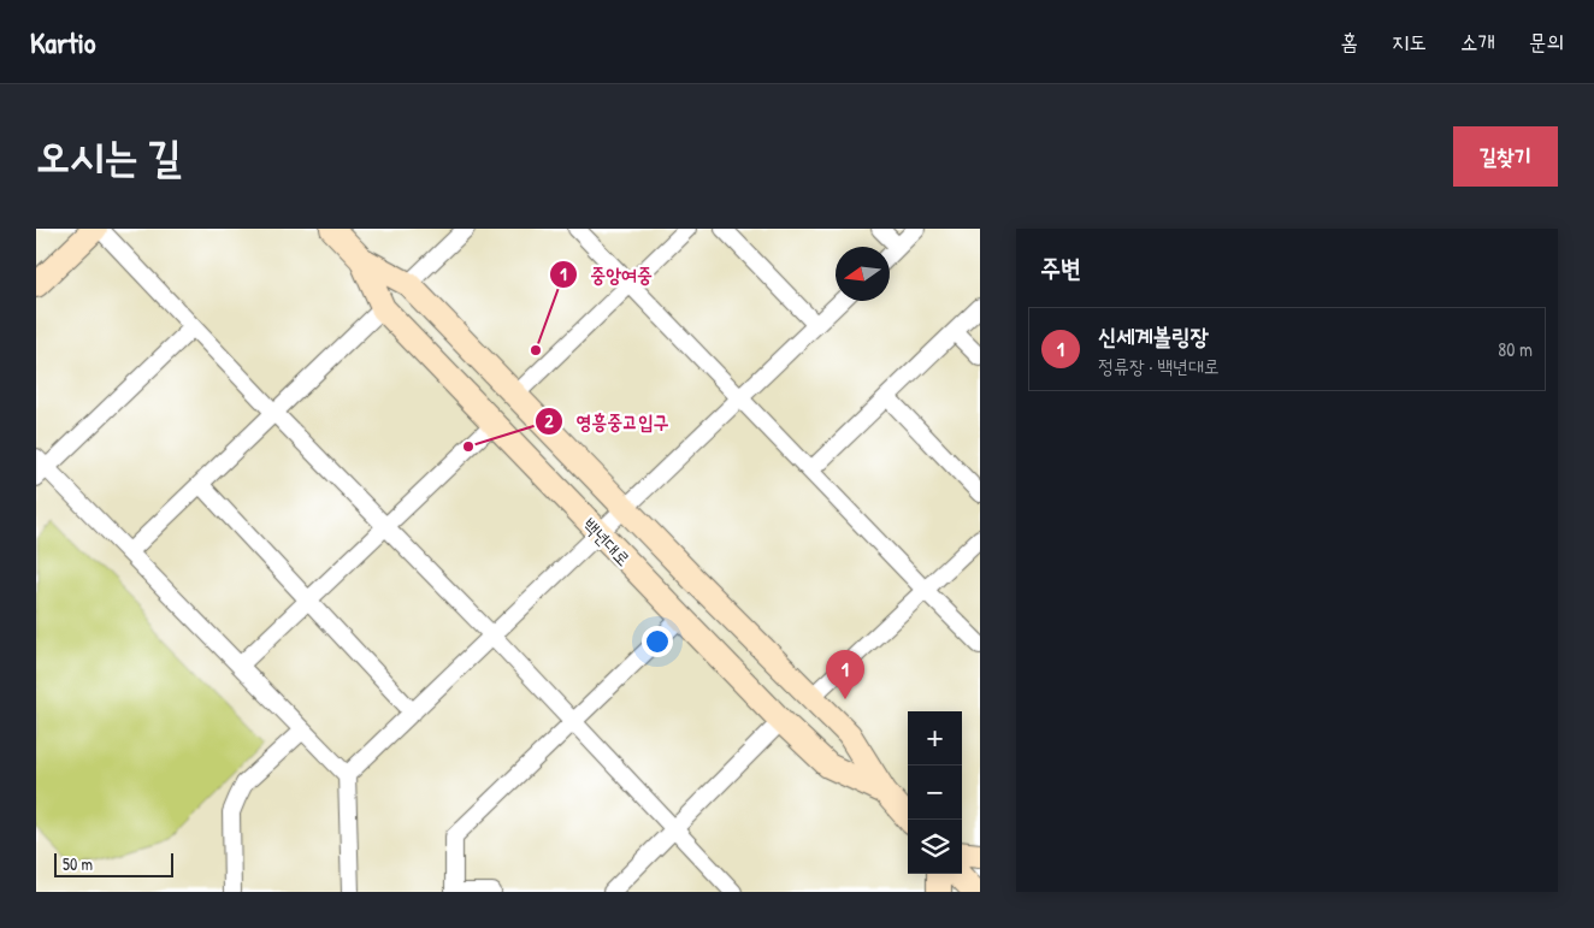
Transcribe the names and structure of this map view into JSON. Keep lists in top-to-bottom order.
{
  "streets": {
    "street": ["백년대로"]
  },
  "places": ["중앙여중", "영흥중고입구"],
  "scale_bar": "50 m",
  "north": "left",
  "page": {
    "header": "Kartio",
    "nav": [
      "홈",
      "지도",
      "소개",
      "문의"
    ],
    "buttons": "길찾기",
    "title": "오시는 길",
    "heading": "주변",
    "list": [
      {
        "mark": "1",
        "name": "신세계볼링장",
        "note": "정류장 · 백년대로",
        "value": "80 m"
      }
    ],
    "pins": "1",
    "map_buttons": ["+", "−"],
    "scale": "50 m"
  }
}
